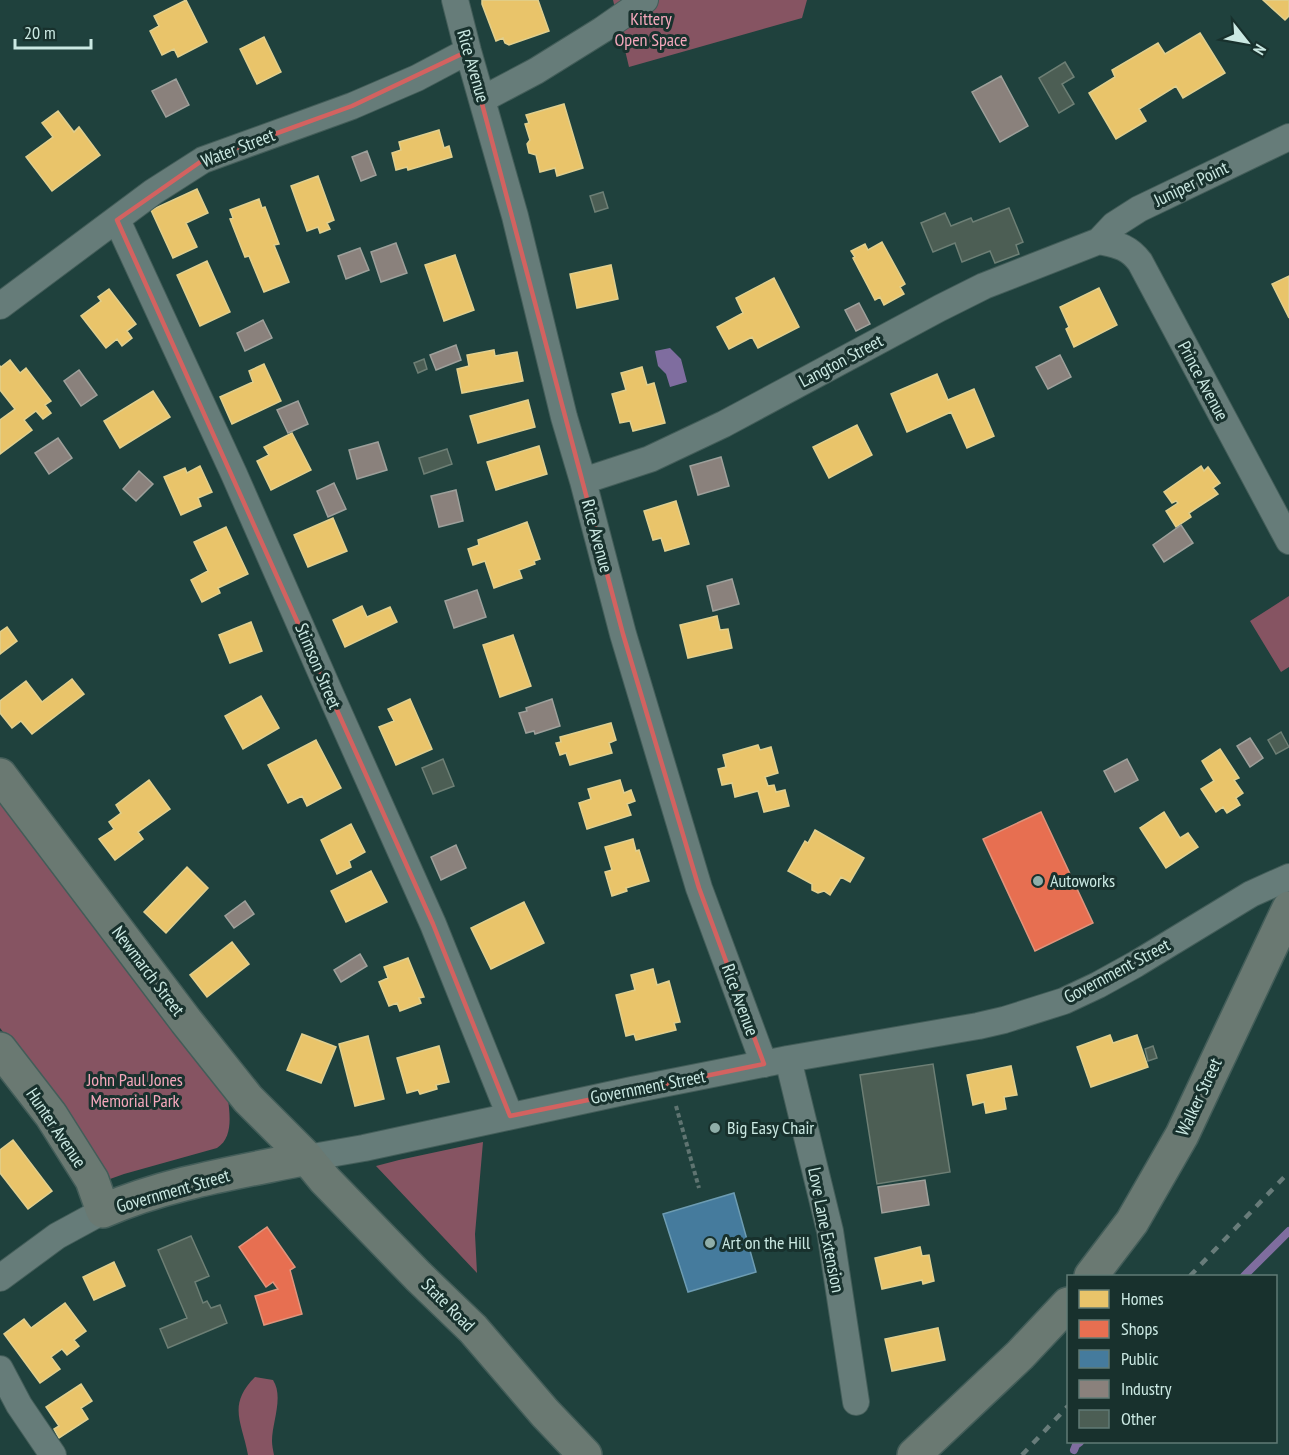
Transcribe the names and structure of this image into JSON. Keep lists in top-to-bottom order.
{
  "streets": {
    "main road": [
      "Newmarch Street",
      "Government Street",
      "Walker Street",
      "Hunter Avenue",
      "State Road"
    ],
    "street": [
      "Rice Avenue",
      "Water Street",
      "Juniper Point",
      "Langton Street",
      "Prince Avenue",
      "Stimson Street",
      "Love Lane Extension"
    ]
  },
  "crossings": [
    ["Rice Avenue", "Water Street"],
    ["Rice Avenue", "Langton Street"],
    ["Rice Avenue", "Government Street"],
    ["Rice Avenue", "Love Lane Extension"],
    ["Water Street", "Stimson Street"],
    ["Juniper Point", "Langton Street"],
    ["Juniper Point", "Prince Avenue"],
    ["Langton Street", "Prince Avenue"],
    ["Stimson Street", "Government Street"],
    ["Newmarch Street", "Government Street"],
    ["Newmarch Street", "State Road"],
    ["Government Street", "Hunter Avenue"],
    ["Government Street", "Love Lane Extension"],
    ["Government Street", "State Road"]
  ],
  "parks": ["Kittery Open Space", "John Paul Jones Memorial Park"],
  "places": ["Autoworks", "Big Easy Chair", "Art on the Hill"],
  "legend": [
    "Homes",
    "Shops",
    "Public",
    "Industry",
    "Other"
  ],
  "scale_bar": "20 m",
  "north": "bottom right"
}
